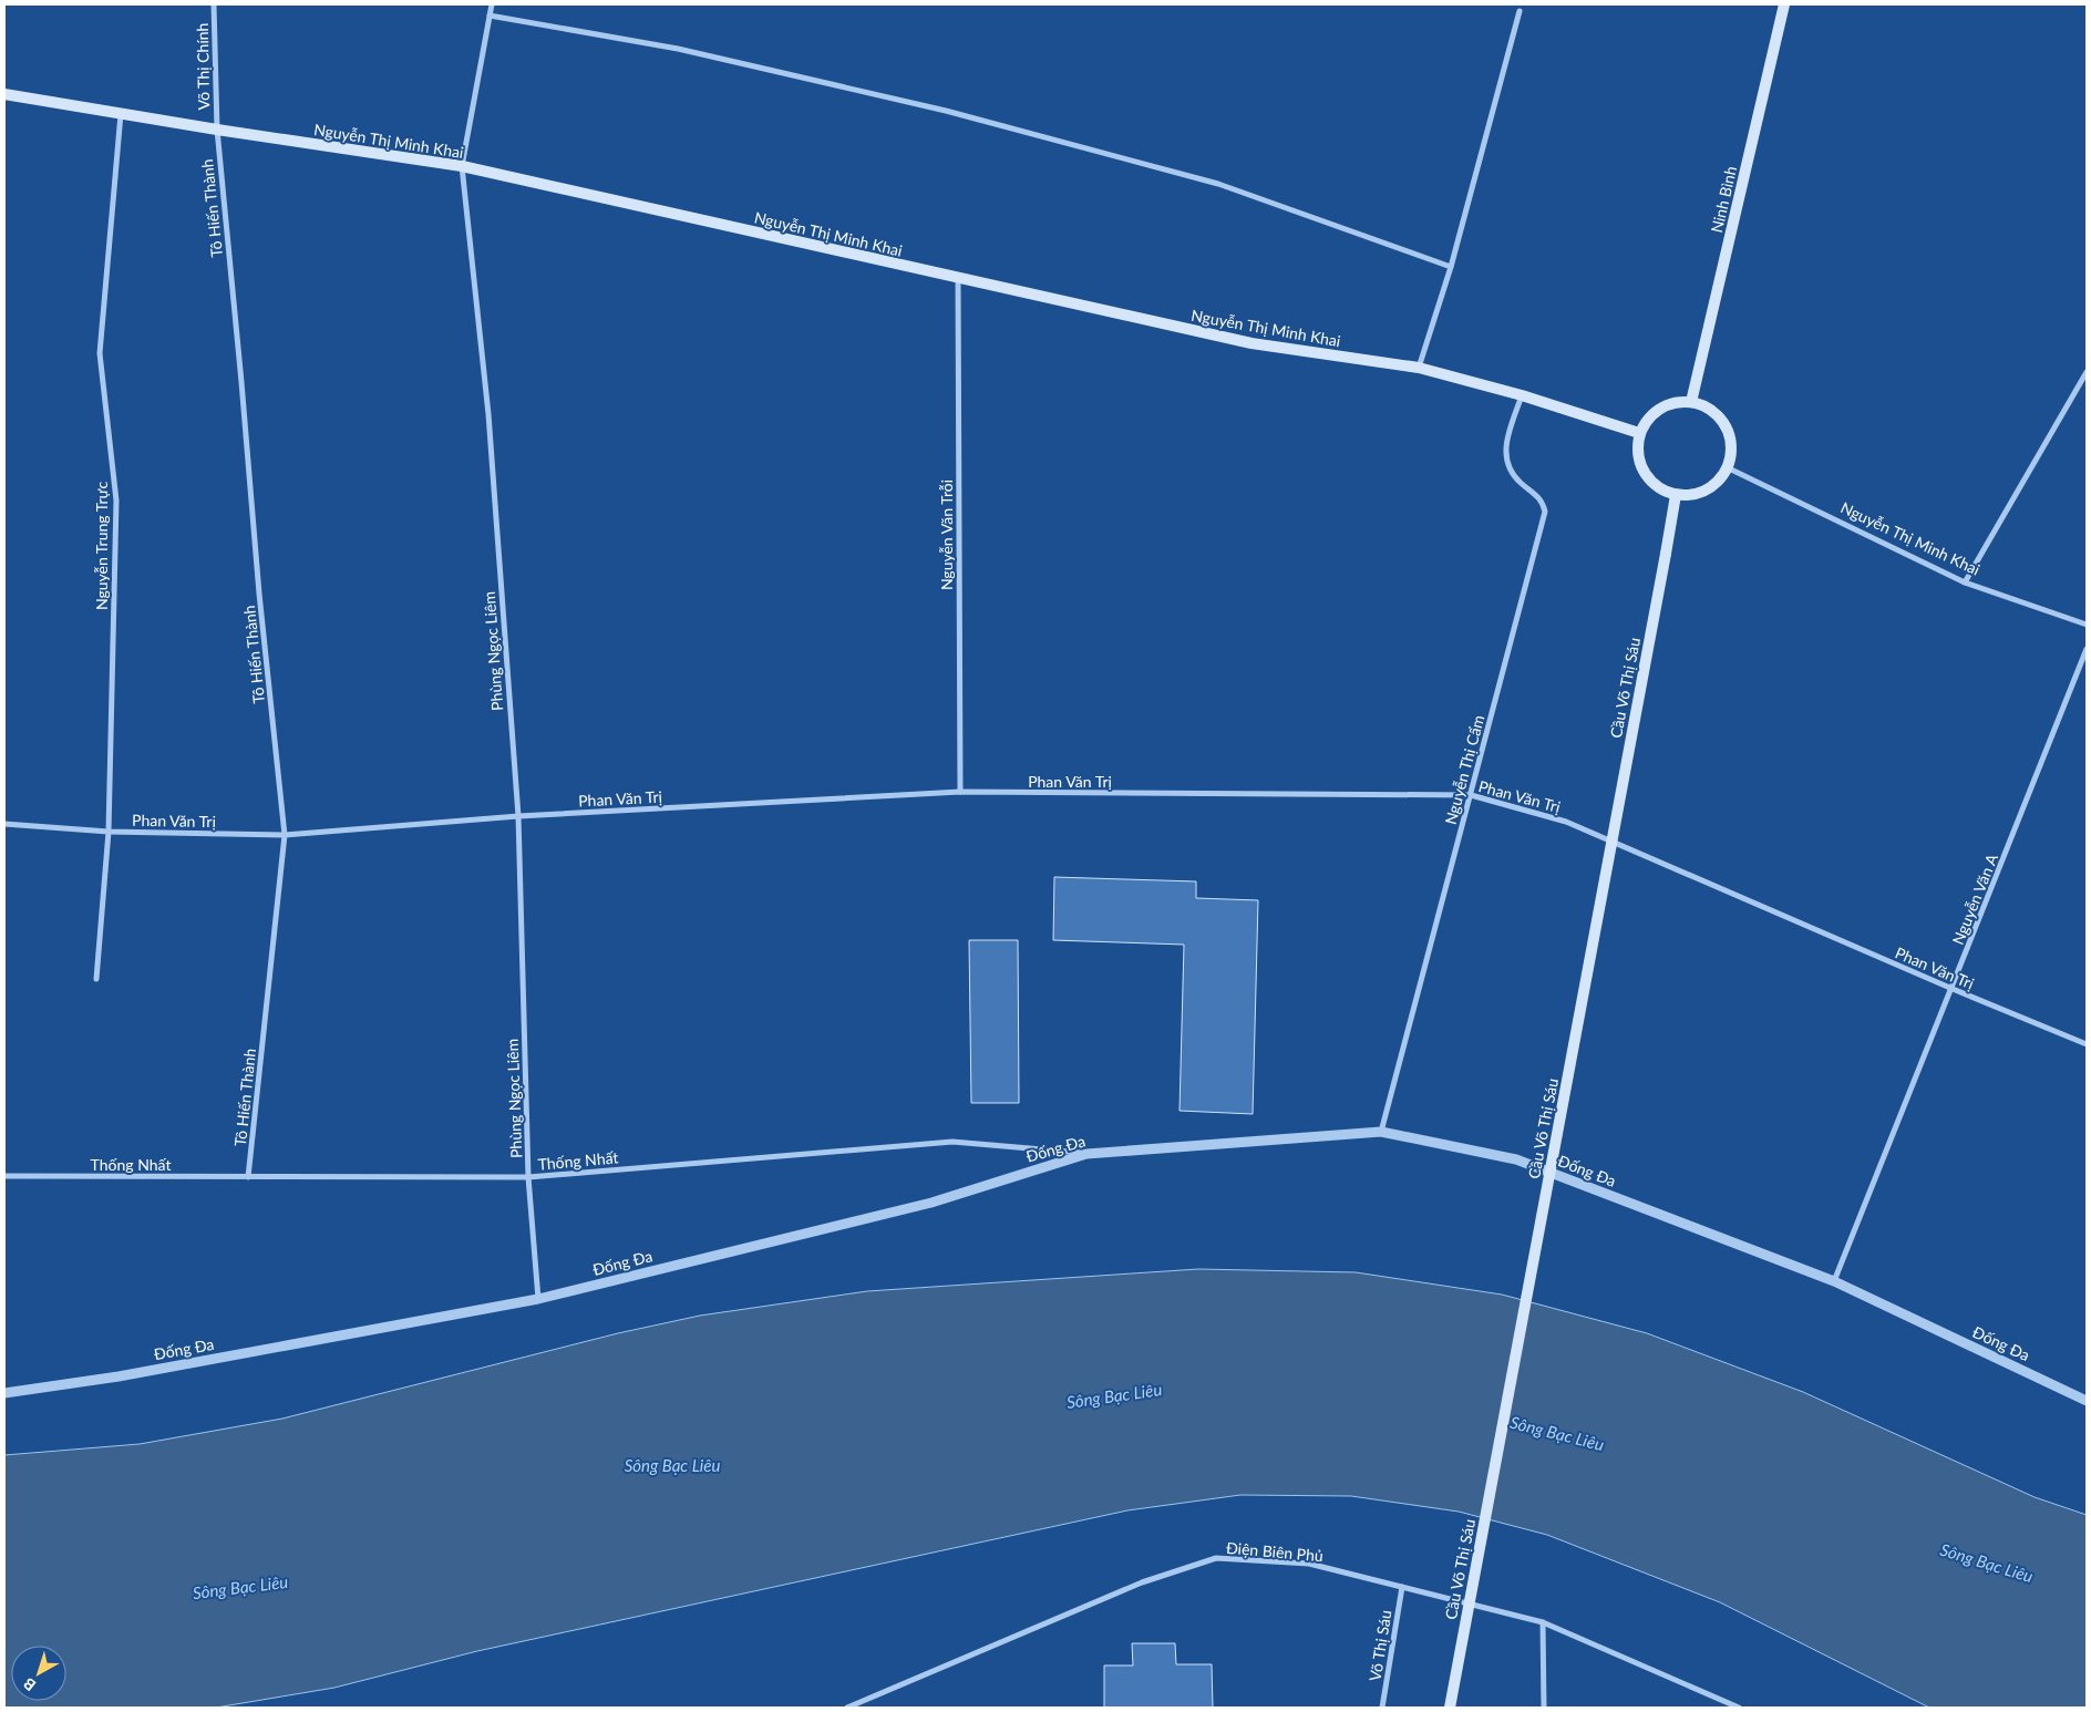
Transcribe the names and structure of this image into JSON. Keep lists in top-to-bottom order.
{
  "streets": {
    "main road": ["Nguyễn Thị Minh Khai", "Ninh Bình", "Cầu Võ Thị Sáu"],
    "street": [
      "Võ Thị Chính",
      "Tô Hiến Thành",
      "Nguyễn Văn Trỗi",
      "Nguyễn Trung Trực",
      "Phùng Ngọc Liêm",
      "Nguyễn Thị Cẩm",
      "Phan Văn Trị",
      "Nguyễn Văn A",
      "Đống Đa",
      "Thống Nhất",
      "Điện Biên Phủ",
      "Võ Thị Sáu"
    ]
  },
  "crossings": [
    ["Võ Thị Chính", "Nguyễn Thị Minh Khai"],
    ["Võ Thị Chính", "Tô Hiến Thành"],
    ["Nguyễn Thị Minh Khai", "Ninh Bình"],
    ["Nguyễn Thị Minh Khai", "Tô Hiến Thành"],
    ["Nguyễn Thị Minh Khai", "Nguyễn Văn Trỗi"],
    ["Nguyễn Thị Minh Khai", "Nguyễn Trung Trực"],
    ["Nguyễn Thị Minh Khai", "Phùng Ngọc Liêm"],
    ["Nguyễn Thị Minh Khai", "Cầu Võ Thị Sáu"],
    ["Nguyễn Thị Minh Khai", "Nguyễn Thị Cẩm"],
    ["Ninh Bình", "Cầu Võ Thị Sáu"],
    ["Tô Hiến Thành", "Phan Văn Trị"],
    ["Tô Hiến Thành", "Thống Nhất"],
    ["Nguyễn Văn Trỗi", "Phan Văn Trị"],
    ["Nguyễn Trung Trực", "Phan Văn Trị"],
    ["Phùng Ngọc Liêm", "Phan Văn Trị"],
    ["Phùng Ngọc Liêm", "Đống Đa"],
    ["Phùng Ngọc Liêm", "Thống Nhất"],
    ["Nguyễn Thị Cẩm", "Phan Văn Trị"],
    ["Nguyễn Thị Cẩm", "Đống Đa"],
    ["Phan Văn Trị", "Nguyễn Văn A"],
    ["Nguyễn Văn A", "Đống Đa"],
    ["Đống Đa", "Thống Nhất"],
    ["Điện Biên Phủ", "Võ Thị Sáu"]
  ],
  "water": ["Sông Bạc Liêu"],
  "north": "bottom left"
}
